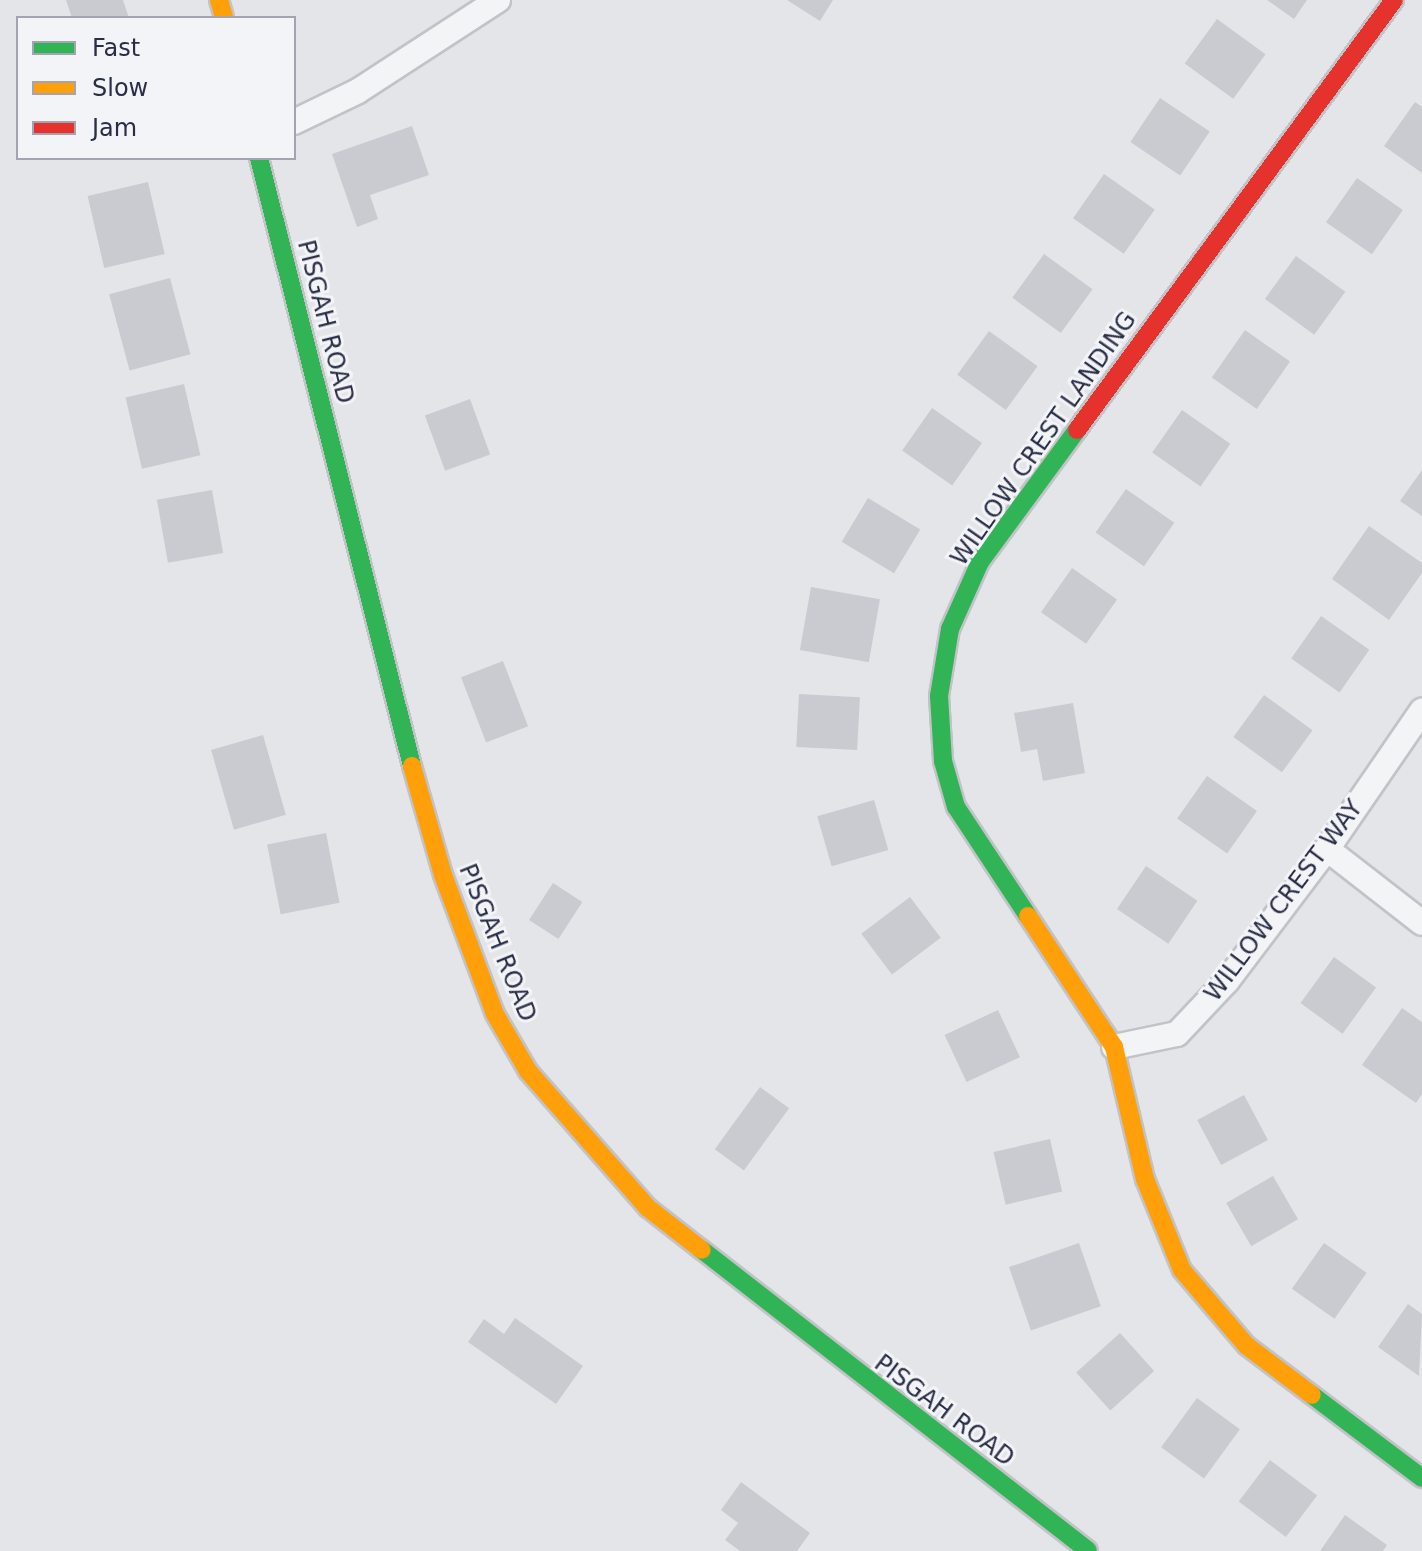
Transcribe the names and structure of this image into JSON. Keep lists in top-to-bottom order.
{
  "streets": {
    "street": ["PISGAH ROAD", "WILLOW CREST LANDING", "WILLOW CREST WAY"]
  },
  "crossings": [
    ["WILLOW CREST LANDING", "WILLOW CREST WAY"]
  ],
  "legend": ["Fast", "Slow", "Jam"]
}
